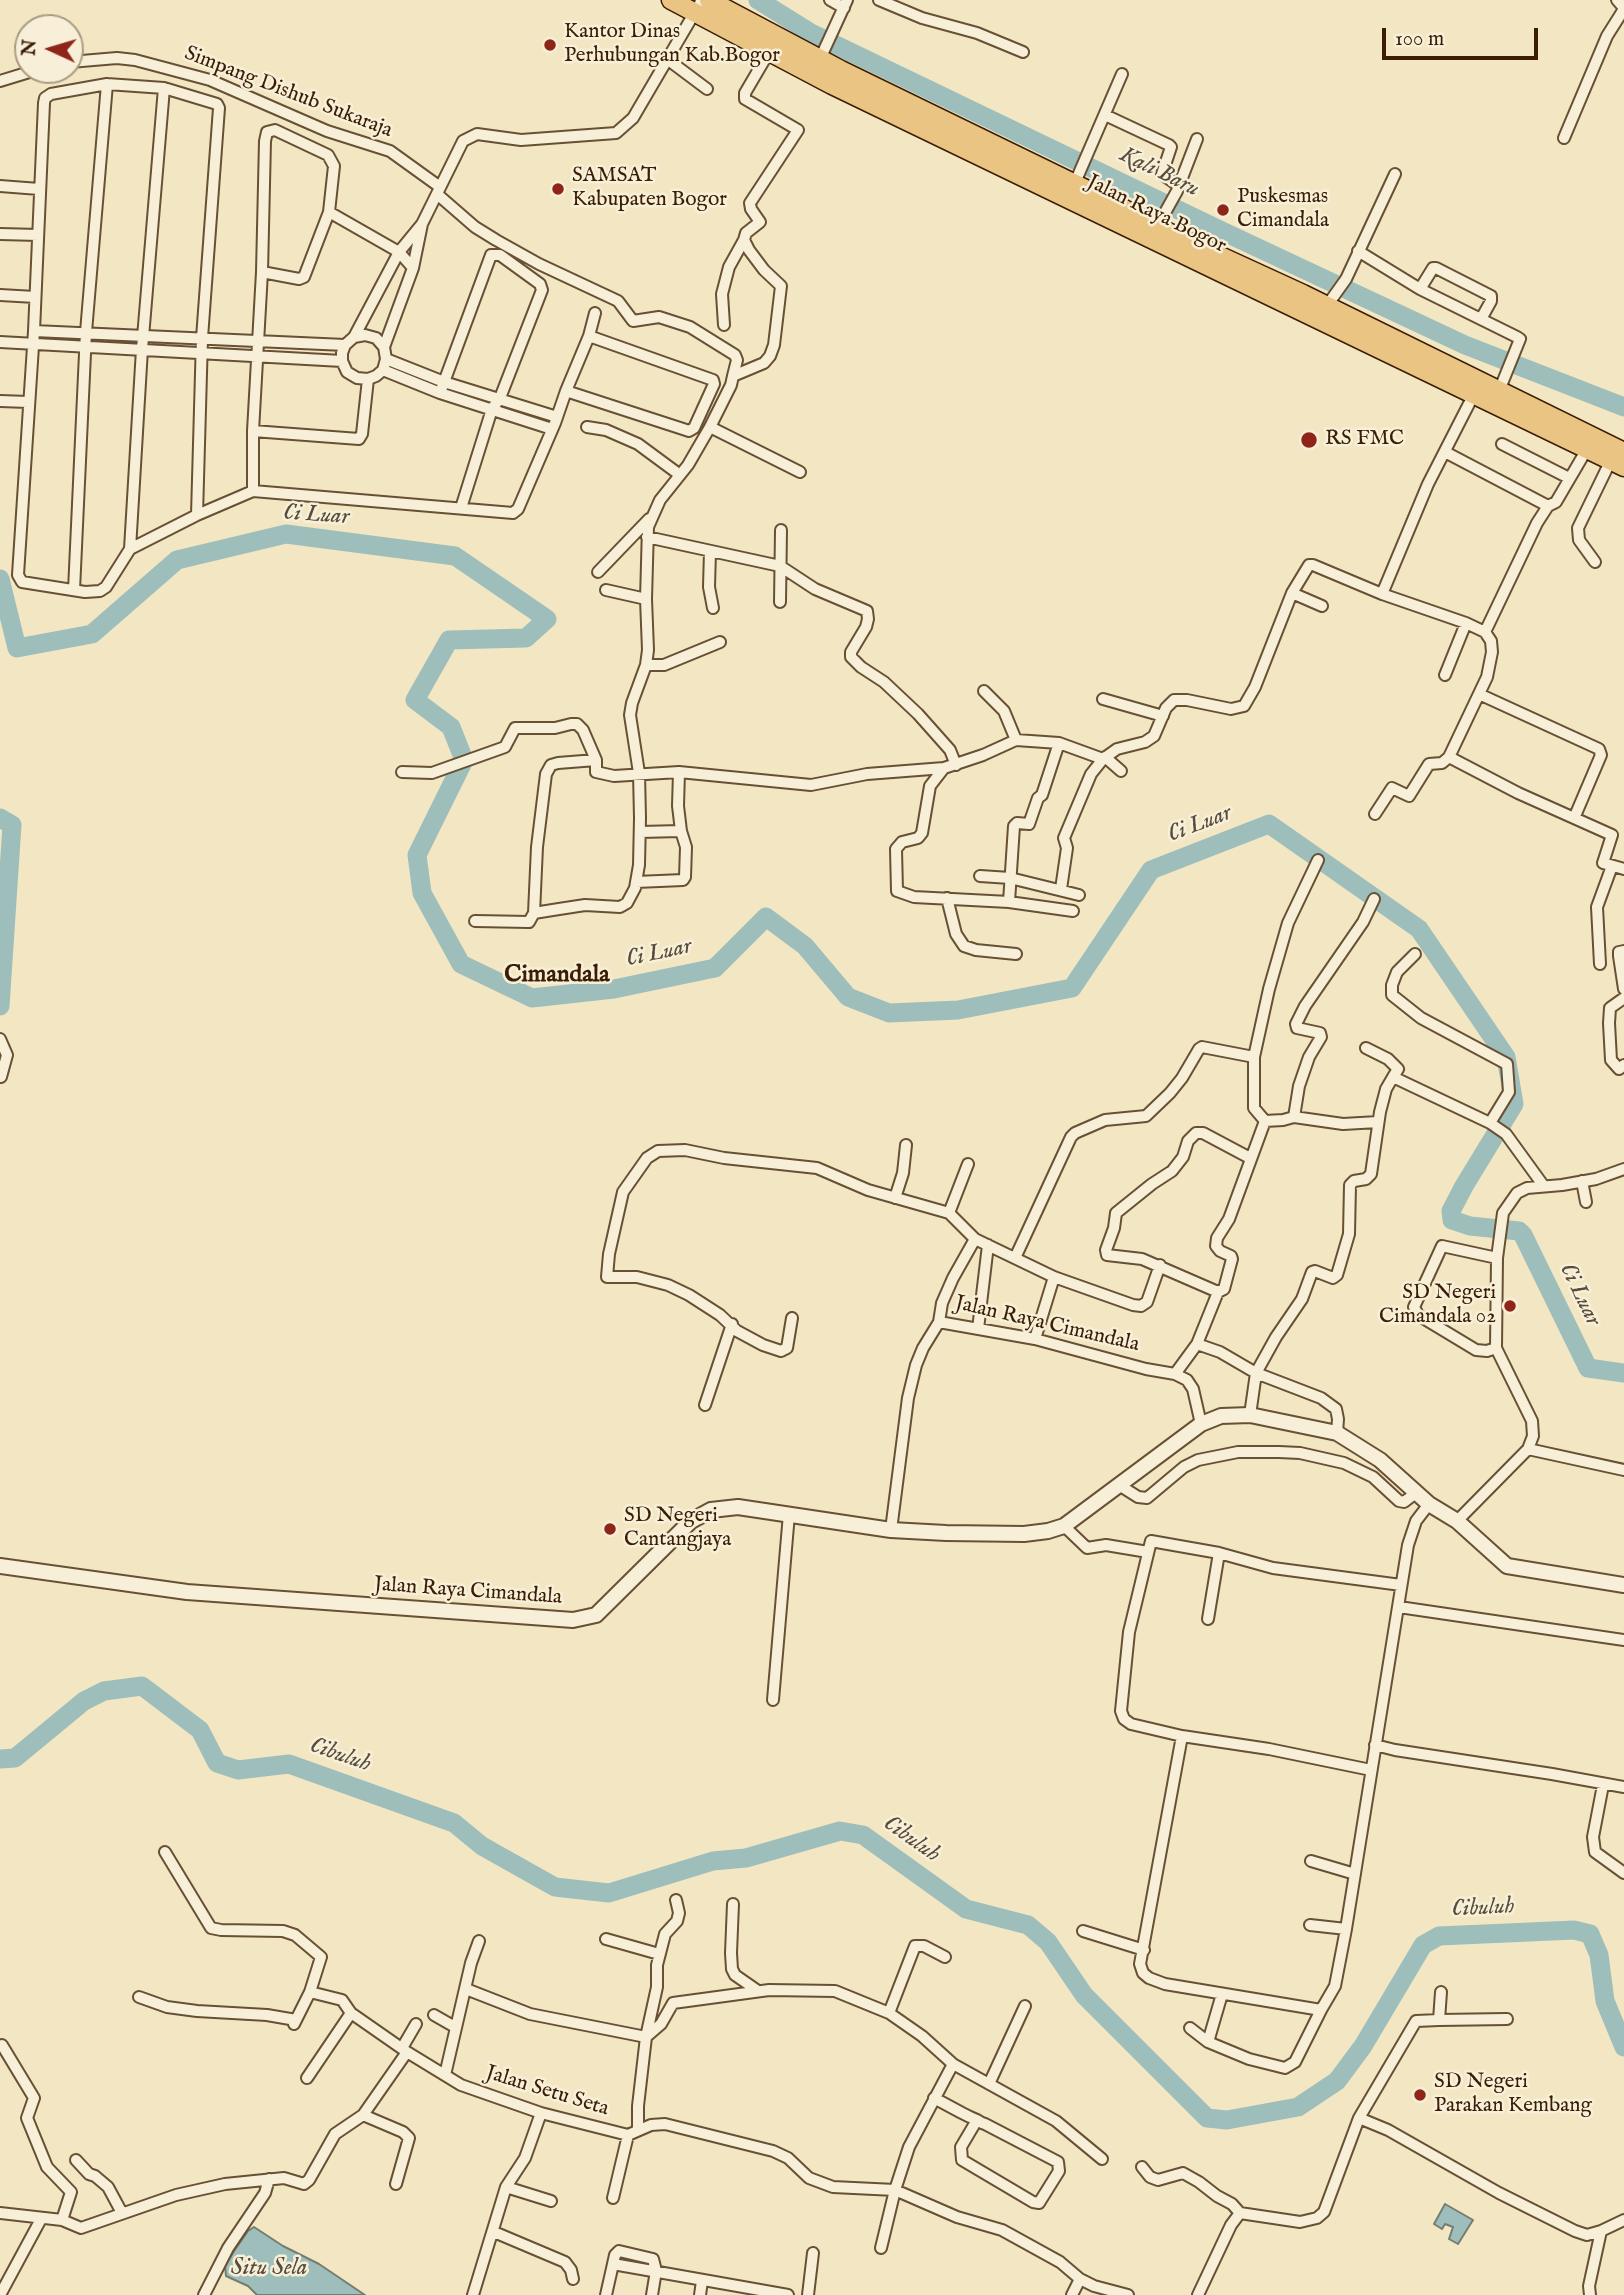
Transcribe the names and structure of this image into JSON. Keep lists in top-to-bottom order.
{
  "streets": {
    "highway": ["Jalan Raya Bogor"],
    "street": ["Simpang Dishub Sukaraja", "Jalan Raya Cimandala", "Jalan Setu Seta"]
  },
  "districts": ["Cimandala"],
  "water": [
    "Kali Baru",
    "Ci Luar",
    "Cibuluh",
    "Situ Sela"
  ],
  "places": [
    "Kantor Dinas Perhubungan Kab.Bogor",
    "SAMSAT Kabupaten Bogor",
    "Puskesmas Cimandala",
    "RS FMC",
    "SD Negeri Cimandala 02",
    "SD Negeri Cantangjaya",
    "SD Negeri Parakan Kembang"
  ],
  "scale_bar": "100 m",
  "north": "left"
}
